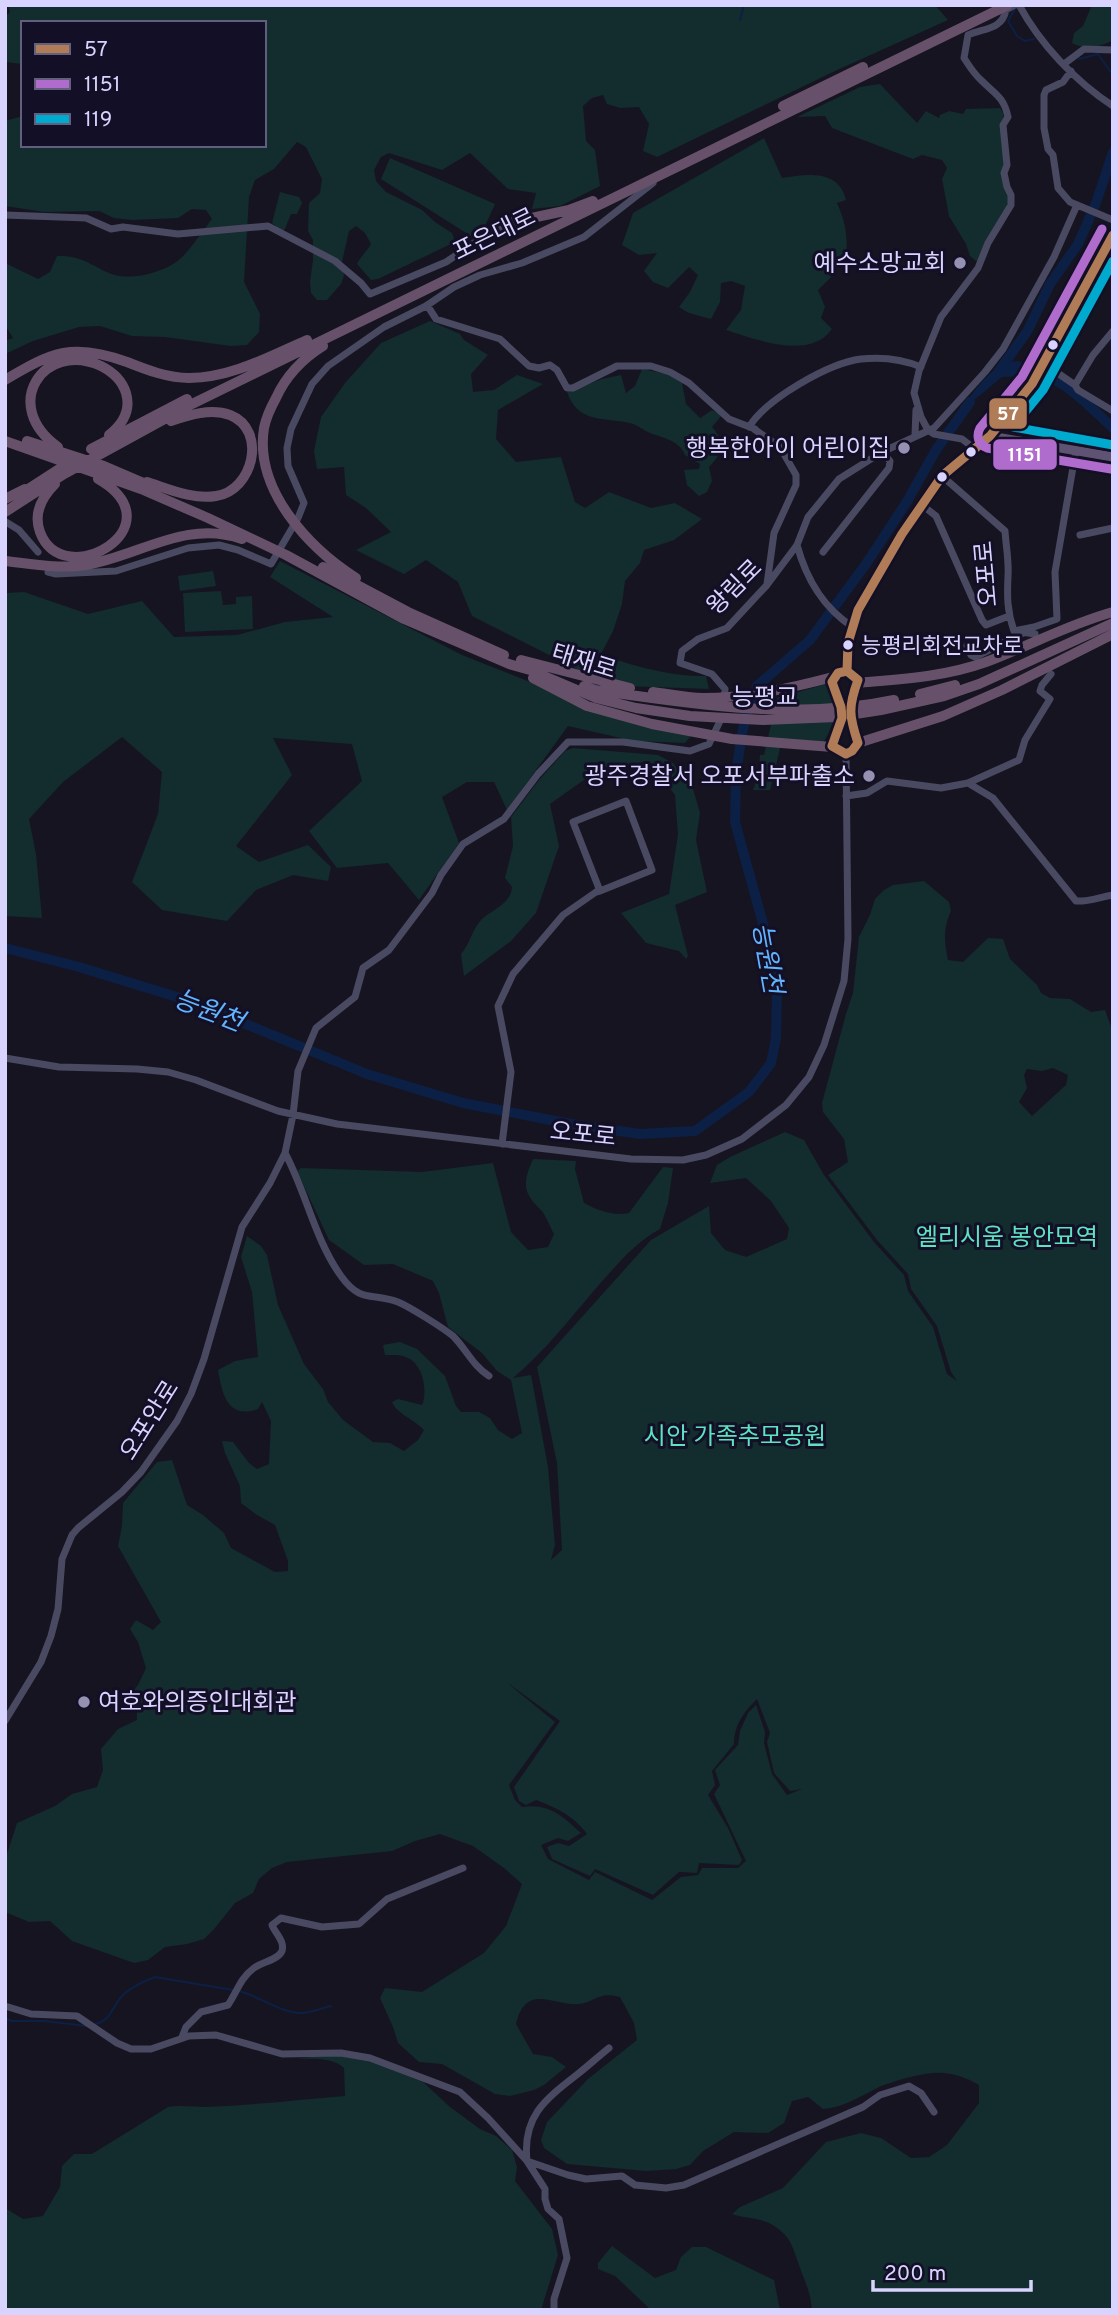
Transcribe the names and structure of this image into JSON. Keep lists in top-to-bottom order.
{
  "streets": {
    "highway": ["포은대로", "태재로", "능평교"],
    "street": ["오포로", "왕림로", "오포안로"]
  },
  "crossings": [
    ["오포로", "왕림로"],
    ["오포로", "오포안로"],
    ["왕림로", "오포안로"],
    ["태재로", "능평교"]
  ],
  "water": ["능원천"],
  "parks": ["엘리시움 봉안묘역", "시안 가족추모공원"],
  "places": [
    "예수소망교회",
    "행복한아이 어린이집",
    "능평리회전교차로",
    "광주경찰서 오포서부파출소",
    "여호와의증인대회관"
  ],
  "lines": ["transit line 1151", "transit line 57", "transit line 119"],
  "legend": ["57", "1151", "119"],
  "scale_bar": "200 m"
}
